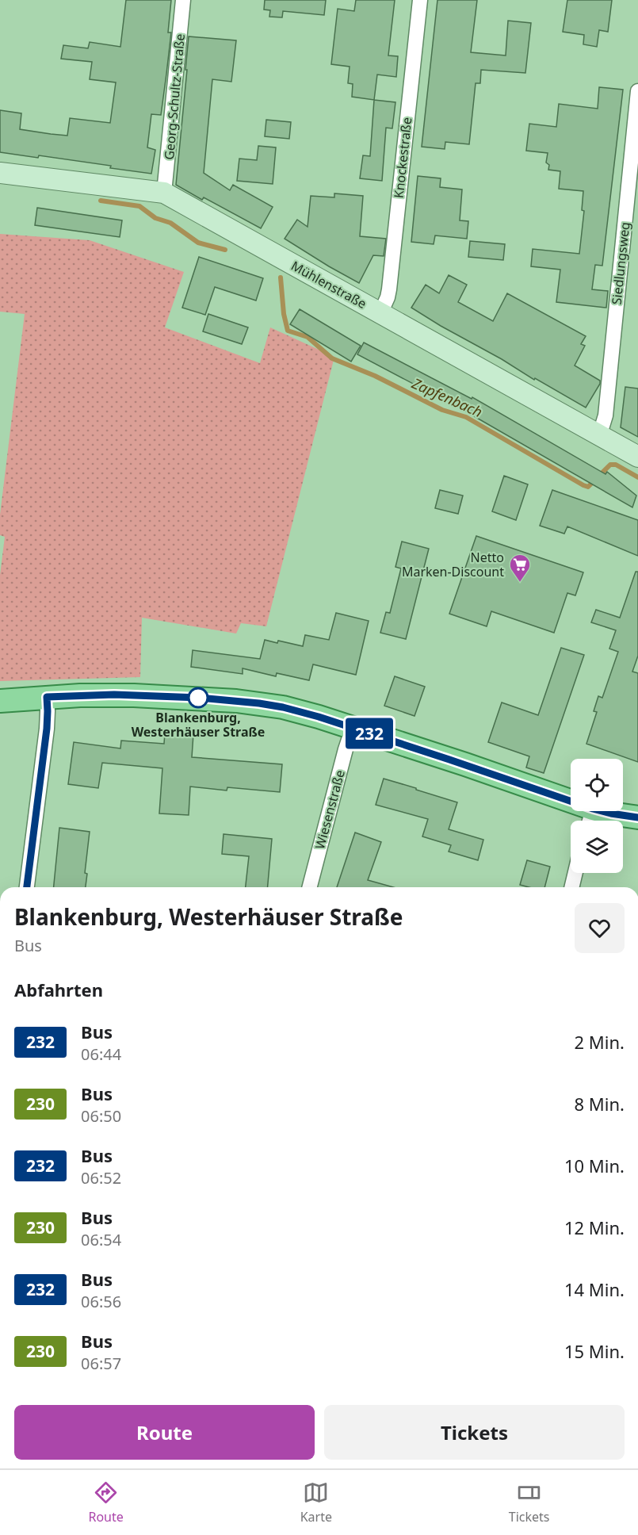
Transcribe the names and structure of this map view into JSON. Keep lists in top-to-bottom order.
{
  "streets": {
    "street": [
      "Georg-Schultz-Straße",
      "Knockestraße",
      "Siedlungsweg",
      "Mühlenstraße",
      "Wiesenstraße"
    ]
  },
  "crossings": [
    ["Georg-Schultz-Straße", "Mühlenstraße"],
    ["Knockestraße", "Mühlenstraße"],
    ["Siedlungsweg", "Mühlenstraße"]
  ],
  "water": ["Zapfenbach"],
  "places": {
    "supermarket": ["Netto Marken-Discount"],
    "other": ["Blankenburg, Westerhäuser Straße"]
  },
  "lines": ["bus line 232"],
  "page": {
    "on_map": "232",
    "heading": [
      ["Blankenburg, Westerhäuser Straße", "Bus"],
      "Abfahrten"
    ],
    "list": [
      {
        "mark": "232",
        "name": "Bus",
        "note": "06:44",
        "value": "2 Min."
      },
      {
        "mark": "230",
        "name": "Bus",
        "note": "06:50",
        "value": "8 Min."
      },
      {
        "mark": "232",
        "name": "Bus",
        "note": "06:52",
        "value": "10 Min."
      },
      {
        "mark": "230",
        "name": "Bus",
        "note": "06:54",
        "value": "12 Min."
      },
      {
        "mark": "232",
        "name": "Bus",
        "note": "06:56",
        "value": "14 Min."
      },
      {
        "mark": "230",
        "name": "Bus",
        "note": "06:57",
        "value": "15 Min."
      }
    ],
    "buttons": ["Route", "Tickets"],
    "tabs": ["Route", "Karte", "Tickets"]
  }
}
